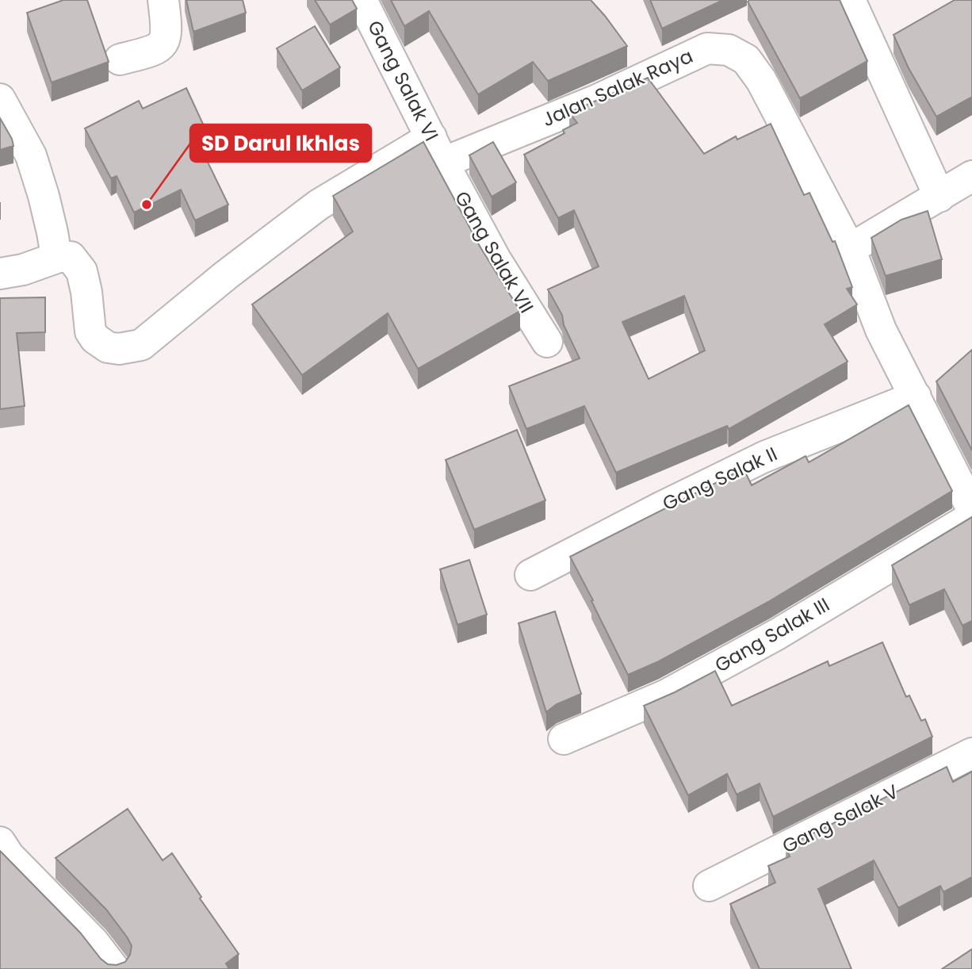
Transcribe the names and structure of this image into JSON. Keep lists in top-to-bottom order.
{
  "streets": {
    "street": [
      "Gang Salak VI",
      "Jalan Salak Raya",
      "Gang Salak VII",
      "Gang Salak II",
      "Gang Salak III",
      "Gang Salak V"
    ]
  },
  "crossings": [
    ["Gang Salak VI", "Jalan Salak Raya"],
    ["Gang Salak VI", "Gang Salak VII"],
    ["Jalan Salak Raya", "Gang Salak VII"],
    ["Jalan Salak Raya", "Gang Salak II"]
  ],
  "places": ["SD Darul Ikhlas"]
}
